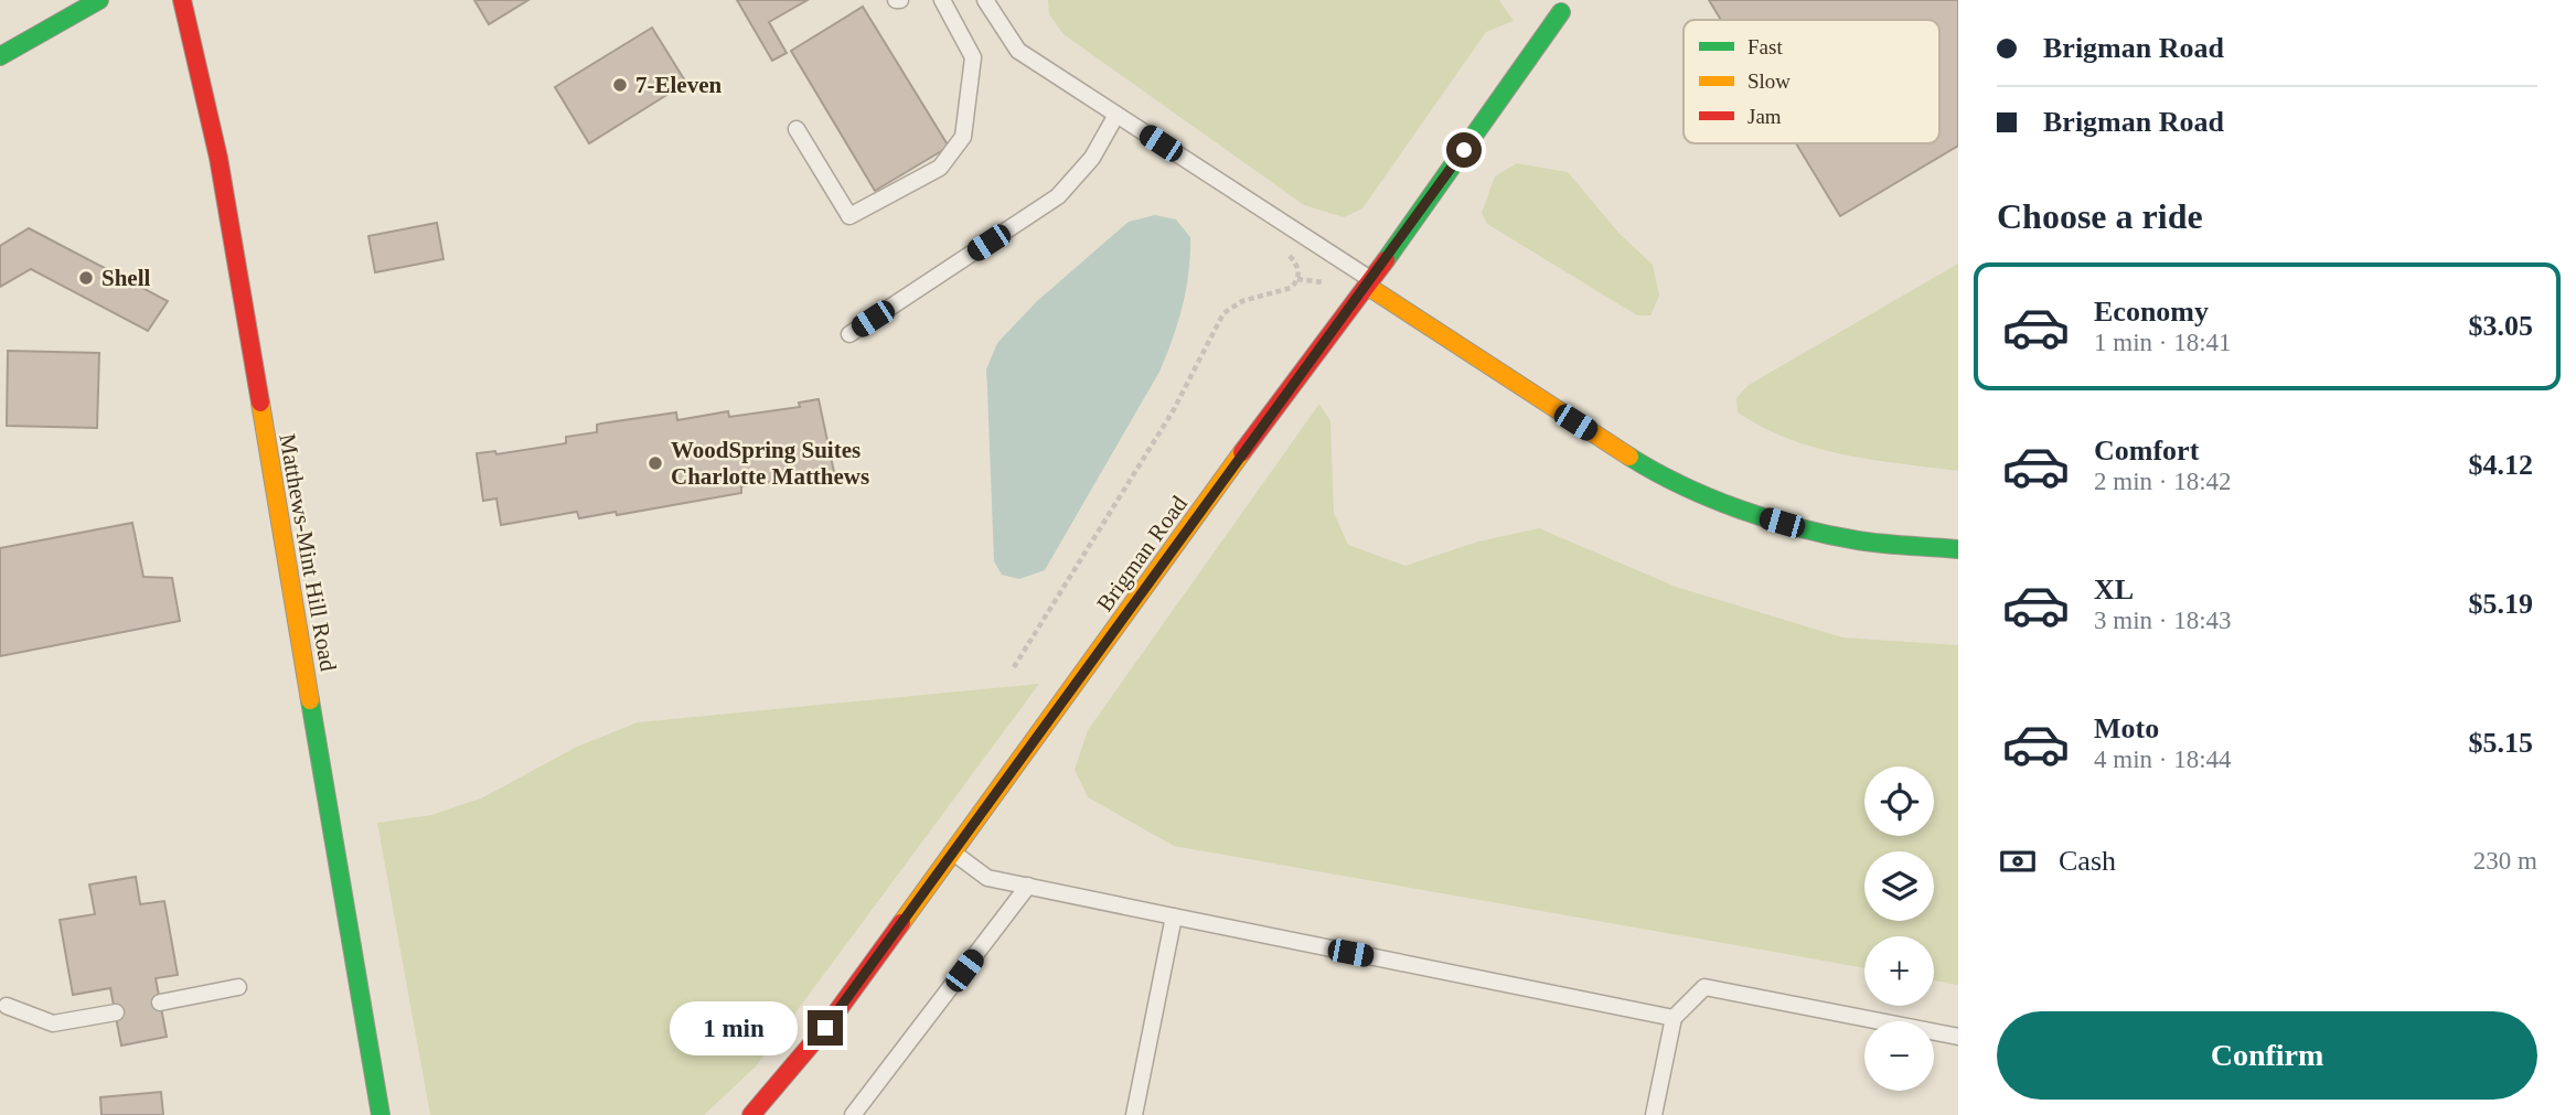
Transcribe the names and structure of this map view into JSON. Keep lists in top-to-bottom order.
{
  "streets": {
    "main road": ["Matthews-Mint Hill Road", "Brigman Road"]
  },
  "places": ["7-Eleven", "Shell", "WoodSpring Suites Charlotte Matthews"],
  "legend": ["Fast", "Slow", "Jam"],
  "page": {
    "banner": ["Brigman Road", "Brigman Road"],
    "heading": "Choose a ride",
    "list": [
      {
        "name": "Economy",
        "note": "1 min · 18:41",
        "value": "$3.05"
      },
      {
        "name": "Comfort",
        "note": "2 min · 18:42",
        "value": "$4.12"
      },
      {
        "name": "XL",
        "note": "3 min · 18:43",
        "value": "$5.19"
      },
      {
        "name": "Moto",
        "note": "4 min · 18:44",
        "value": "$5.15"
      }
    ],
    "map_buttons": ["+", "−"],
    "pay": ["Cash", "230 m"],
    "buttons": "Confirm",
    "bubble": "1 min"
  }
}
